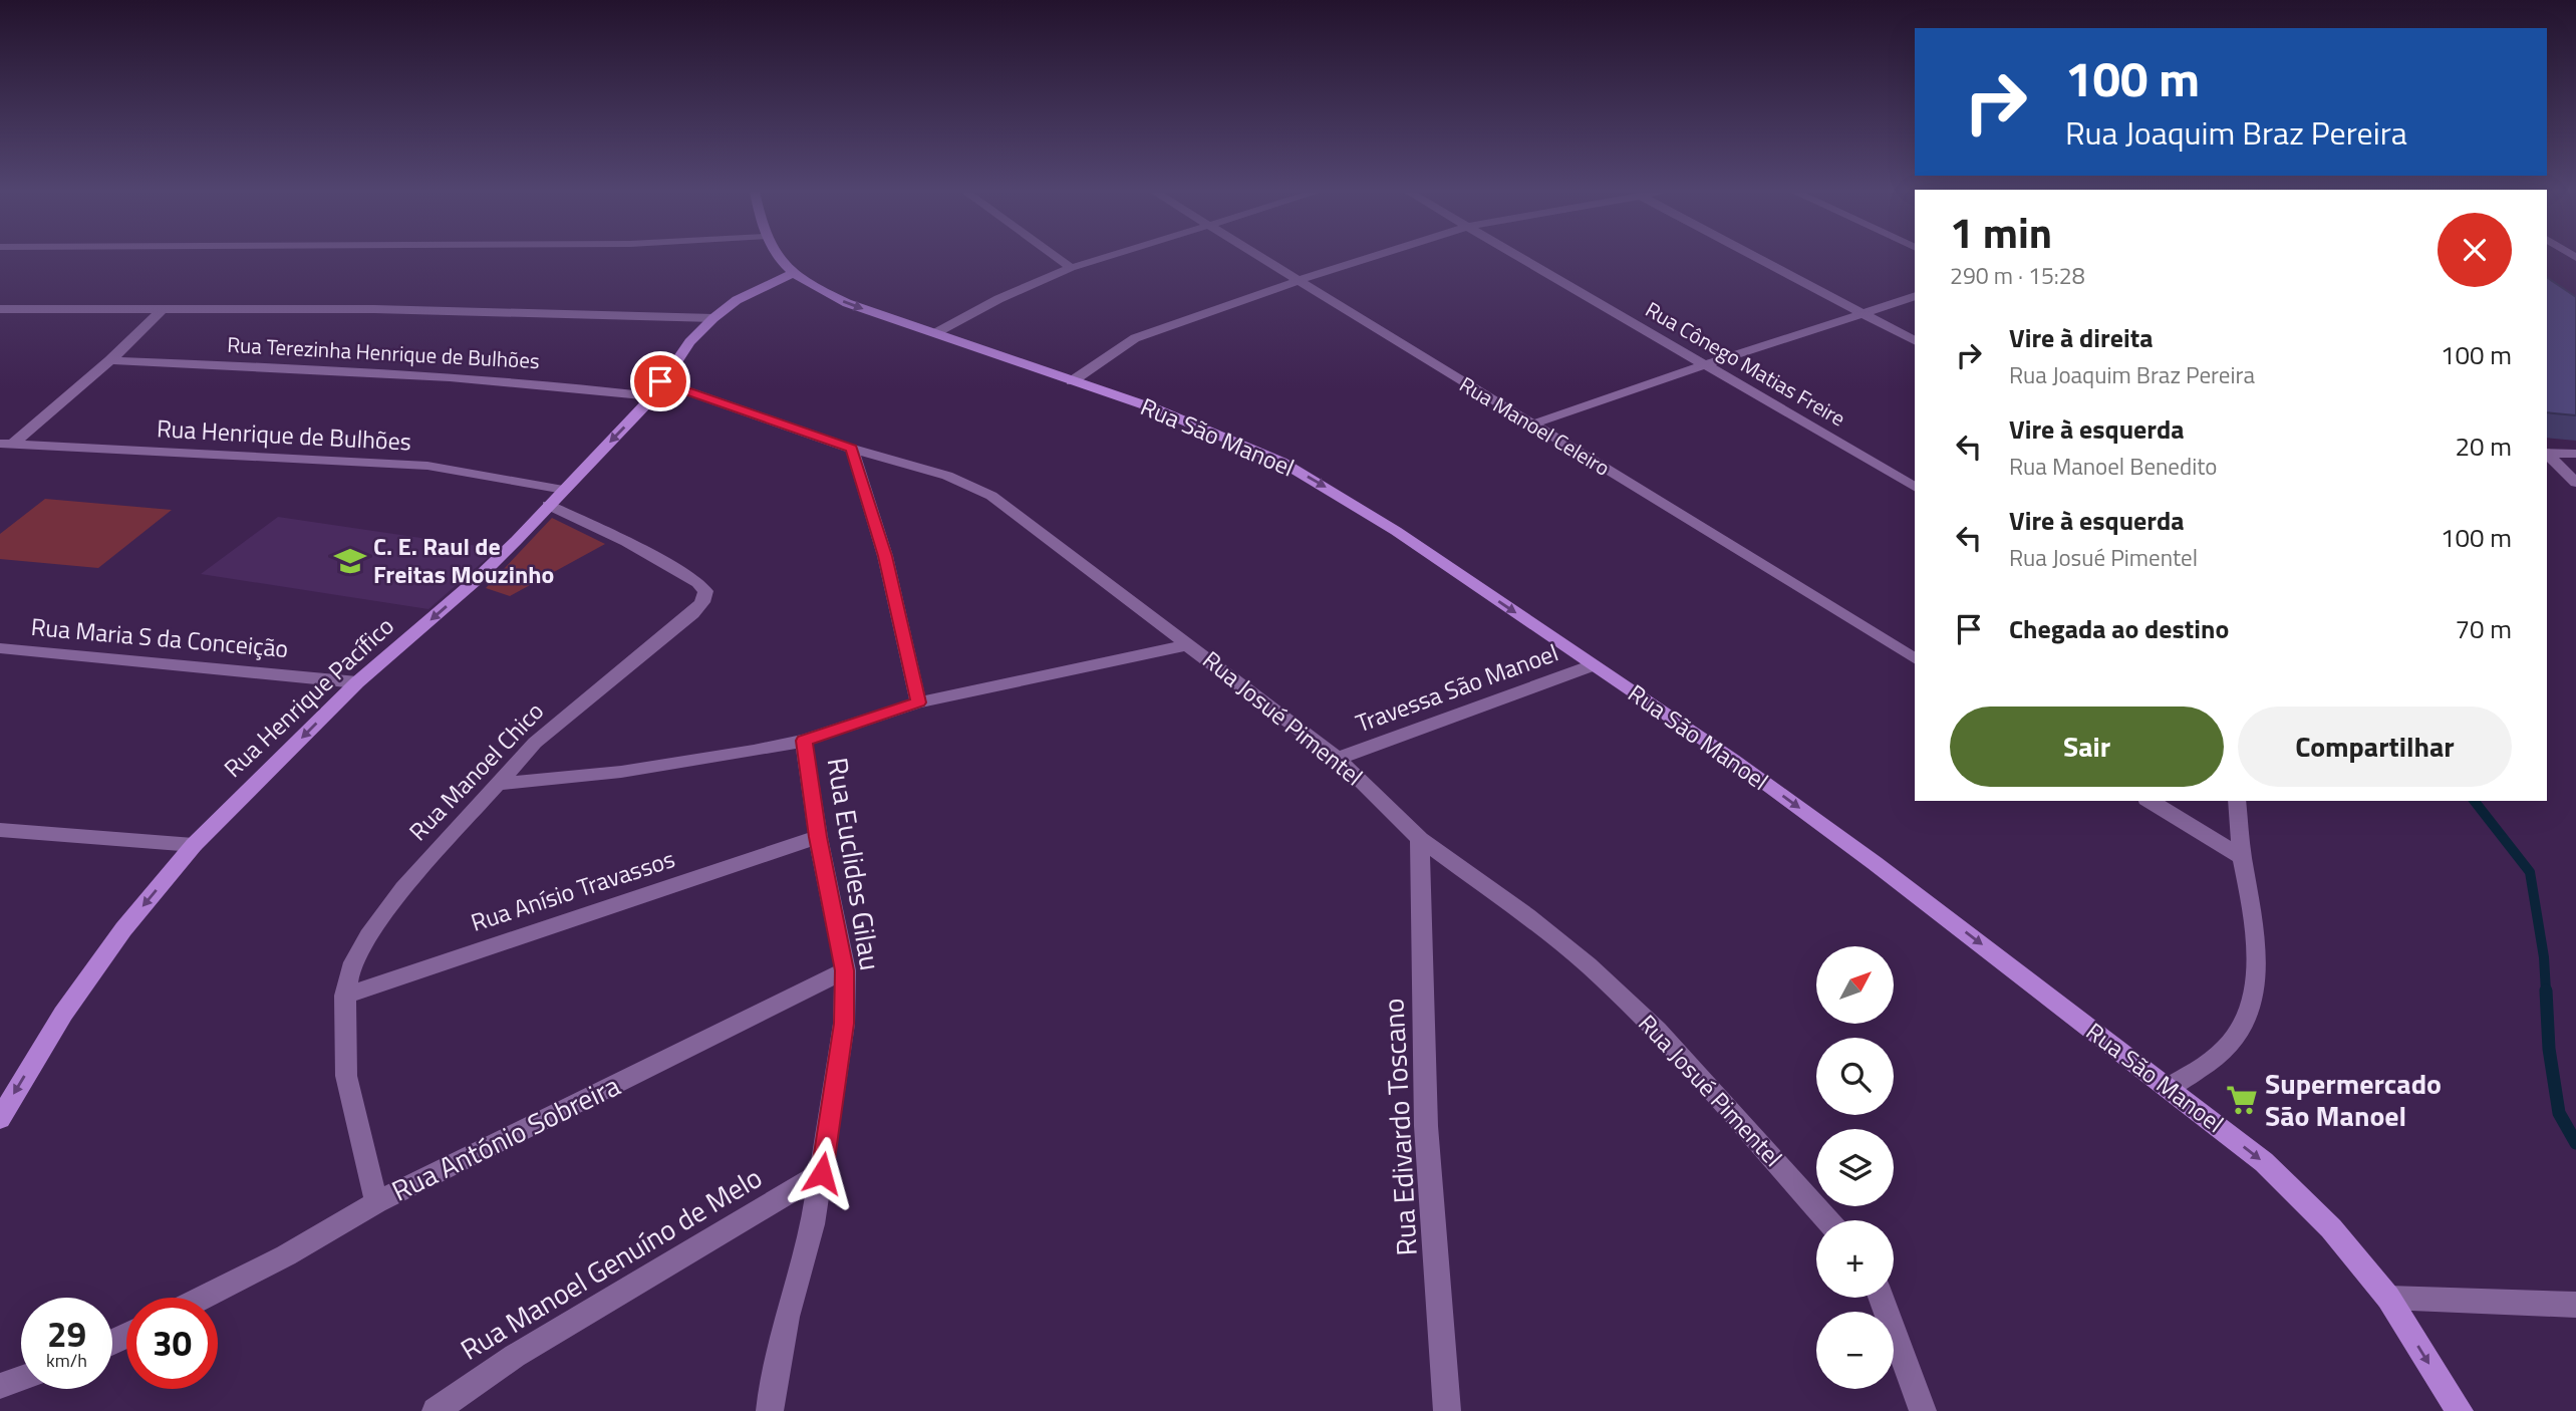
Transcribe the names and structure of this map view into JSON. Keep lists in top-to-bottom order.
{
  "streets": {
    "main road": ["Rua São Manoel", "Rua Henrique Pacífico"],
    "street": [
      "Rua Terezinha Henrique de Bulhões",
      "Rua Cônego Matias Freire",
      "Rua Manoel Celeiro",
      "Rua Henrique de Bulhões",
      "Rua Maria S da Conceição",
      "Travessa São Manoel",
      "Rua Josué Pimentel",
      "Rua Manoel Chico",
      "Rua Euclides Gilau",
      "Rua Anísio Travassos",
      "Rua Edivardo Toscano",
      "Rua António Sobreira",
      "Rua Manoel Genuíno de Melo"
    ]
  },
  "crossings": [
    ["Rua Terezinha Henrique de Bulhões", "Rua Henrique Pacífico"],
    ["Rua Terezinha Henrique de Bulhões", "Rua Josué Pimentel"],
    ["Rua Henrique de Bulhões", "Rua Henrique Pacífico"],
    ["Rua São Manoel", "Travessa São Manoel"],
    ["Rua São Manoel", "Rua Henrique Pacífico"],
    ["Rua Maria S da Conceição", "Rua Henrique Pacífico"],
    ["Travessa São Manoel", "Rua Josué Pimentel"],
    ["Rua Henrique Pacífico", "Rua Josué Pimentel"],
    ["Rua Henrique Pacífico", "Rua Manoel Chico"],
    ["Rua Josué Pimentel", "Rua Edivardo Toscano"],
    ["Rua Manoel Chico", "Rua Anísio Travassos"],
    ["Rua Manoel Chico", "Rua António Sobreira"],
    ["Rua Euclides Gilau", "Rua Anísio Travassos"],
    ["Rua Euclides Gilau", "Rua António Sobreira"],
    ["Rua Euclides Gilau", "Rua Manoel Genuíno de Melo"]
  ],
  "one_way": ["Rua São Manoel", "Rua Henrique Pacífico"],
  "places": {
    "school or university": ["C. E. Raul de Freitas Mouzinho"],
    "supermarket": ["Supermercado São Manoel"]
  },
  "north": "top right",
  "page": {
    "turn": ["100 m", "Rua Joaquim Braz Pereira"],
    "heading": ["1 min", "290 m · 15:28"],
    "list": [
      {
        "name": "Vire à direita",
        "note": "Rua Joaquim Braz Pereira",
        "value": "100 m"
      },
      {
        "name": "Vire à esquerda",
        "note": "Rua Manoel Benedito",
        "value": "20 m"
      },
      {
        "name": "Vire à esquerda",
        "note": "Rua Josué Pimentel",
        "value": "100 m"
      },
      {
        "name": "Chegada ao destino",
        "value": "70 m"
      }
    ],
    "buttons": ["Sair", "Compartilhar"],
    "map_buttons": ["+", "−"],
    "speed": "29 km/h",
    "limit": "30"
  }
}
